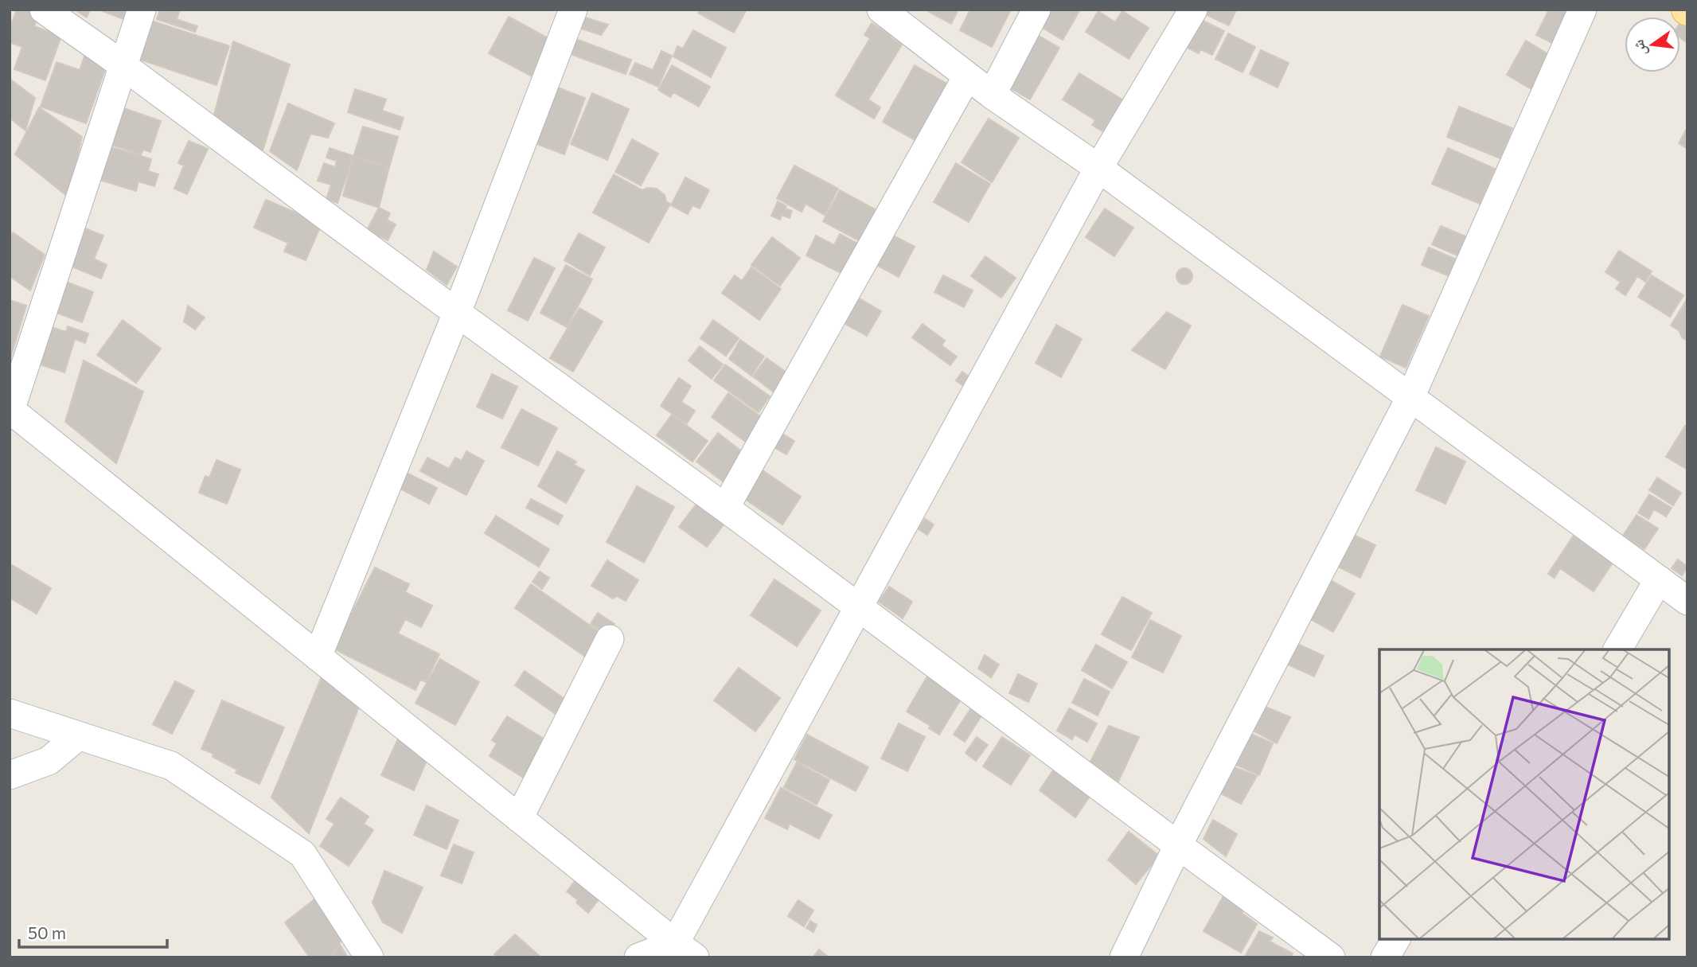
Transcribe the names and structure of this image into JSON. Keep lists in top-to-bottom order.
{
  "scale_bar": "50 m",
  "north": "left"
}
